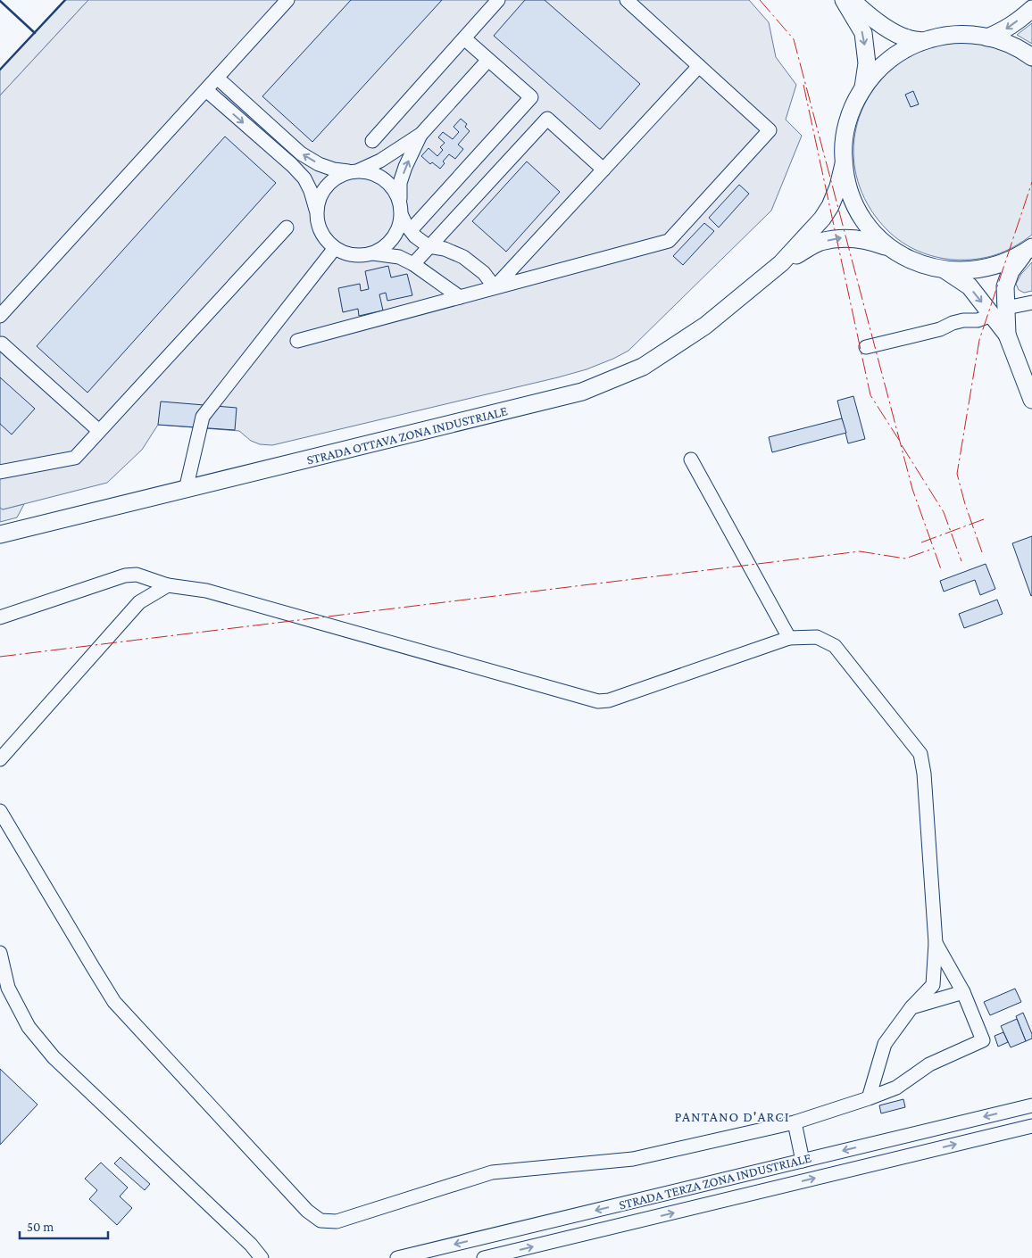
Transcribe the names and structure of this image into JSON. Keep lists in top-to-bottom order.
{
  "streets": {
    "main road": ["STRADA OTTAVA ZONA INDUSTRIALE"],
    "street": ["STRADA TERZA ZONA INDUSTRIALE"]
  },
  "districts": ["PANTANO D'ARCI"],
  "scale_bar": "50 m"
}
